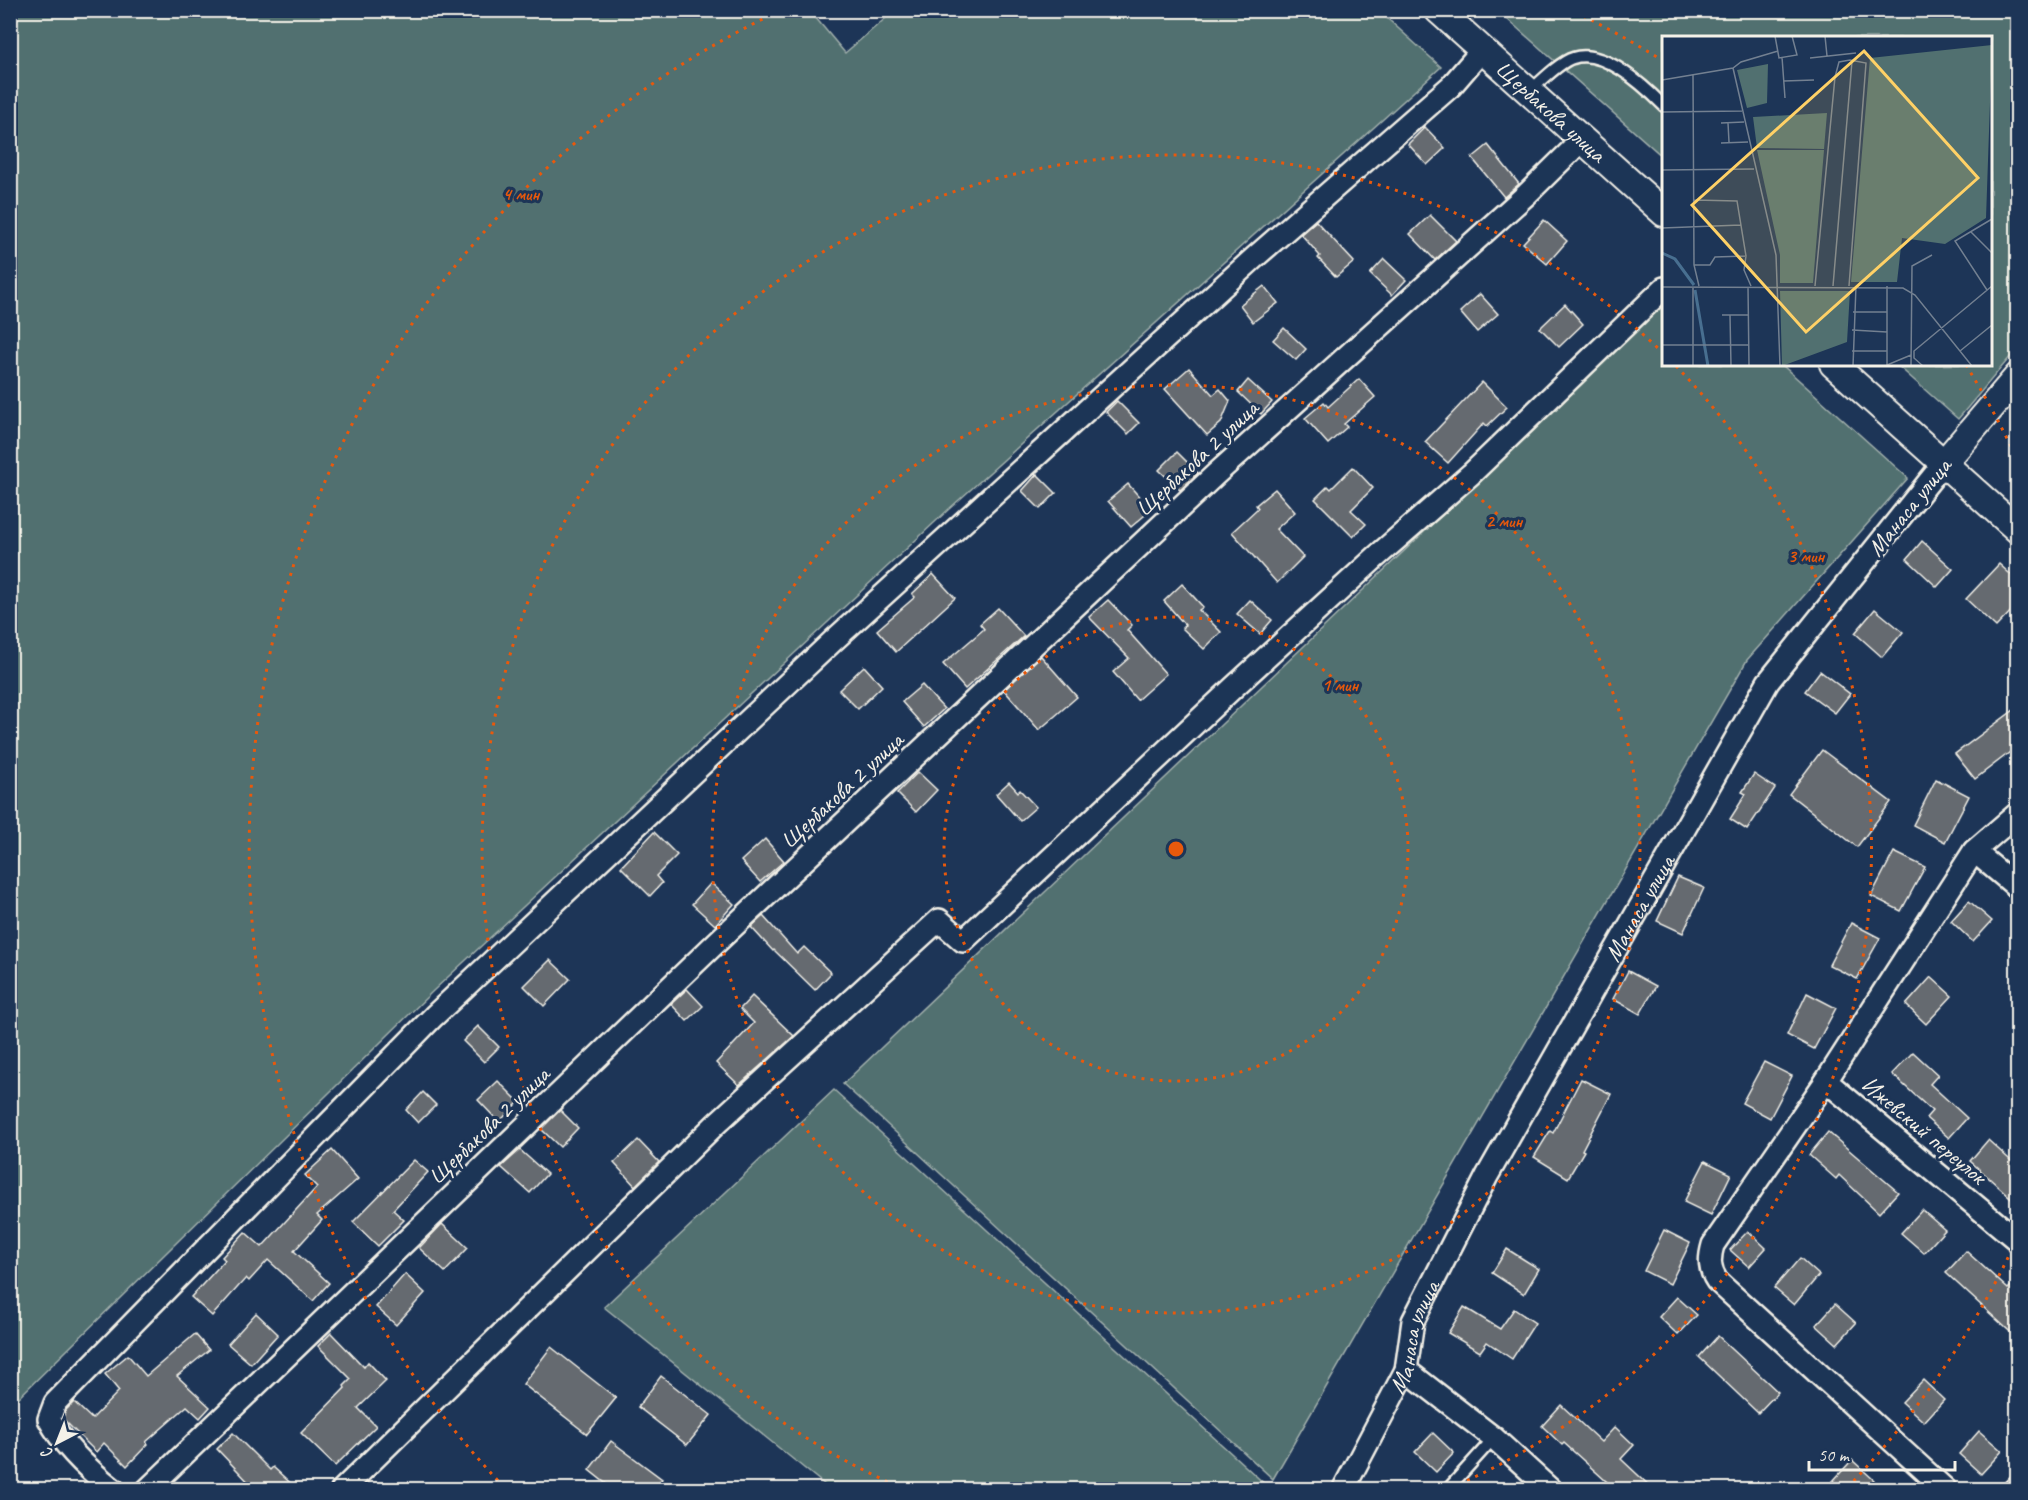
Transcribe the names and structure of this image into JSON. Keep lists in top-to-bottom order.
{
  "streets": {
    "street": [
      "Щербакова улица",
      "Щербакова 2 улица",
      "Манаса улица",
      "Ижевский переулок"
    ]
  },
  "crossings": [
    ["Щербакова улица", "Щербакова 2 улица"]
  ],
  "scale_bar": "50 m",
  "north": "bottom left",
  "rings": [
    "4 мин",
    "2 мин",
    "3 мин",
    "1 мин"
  ]
}
